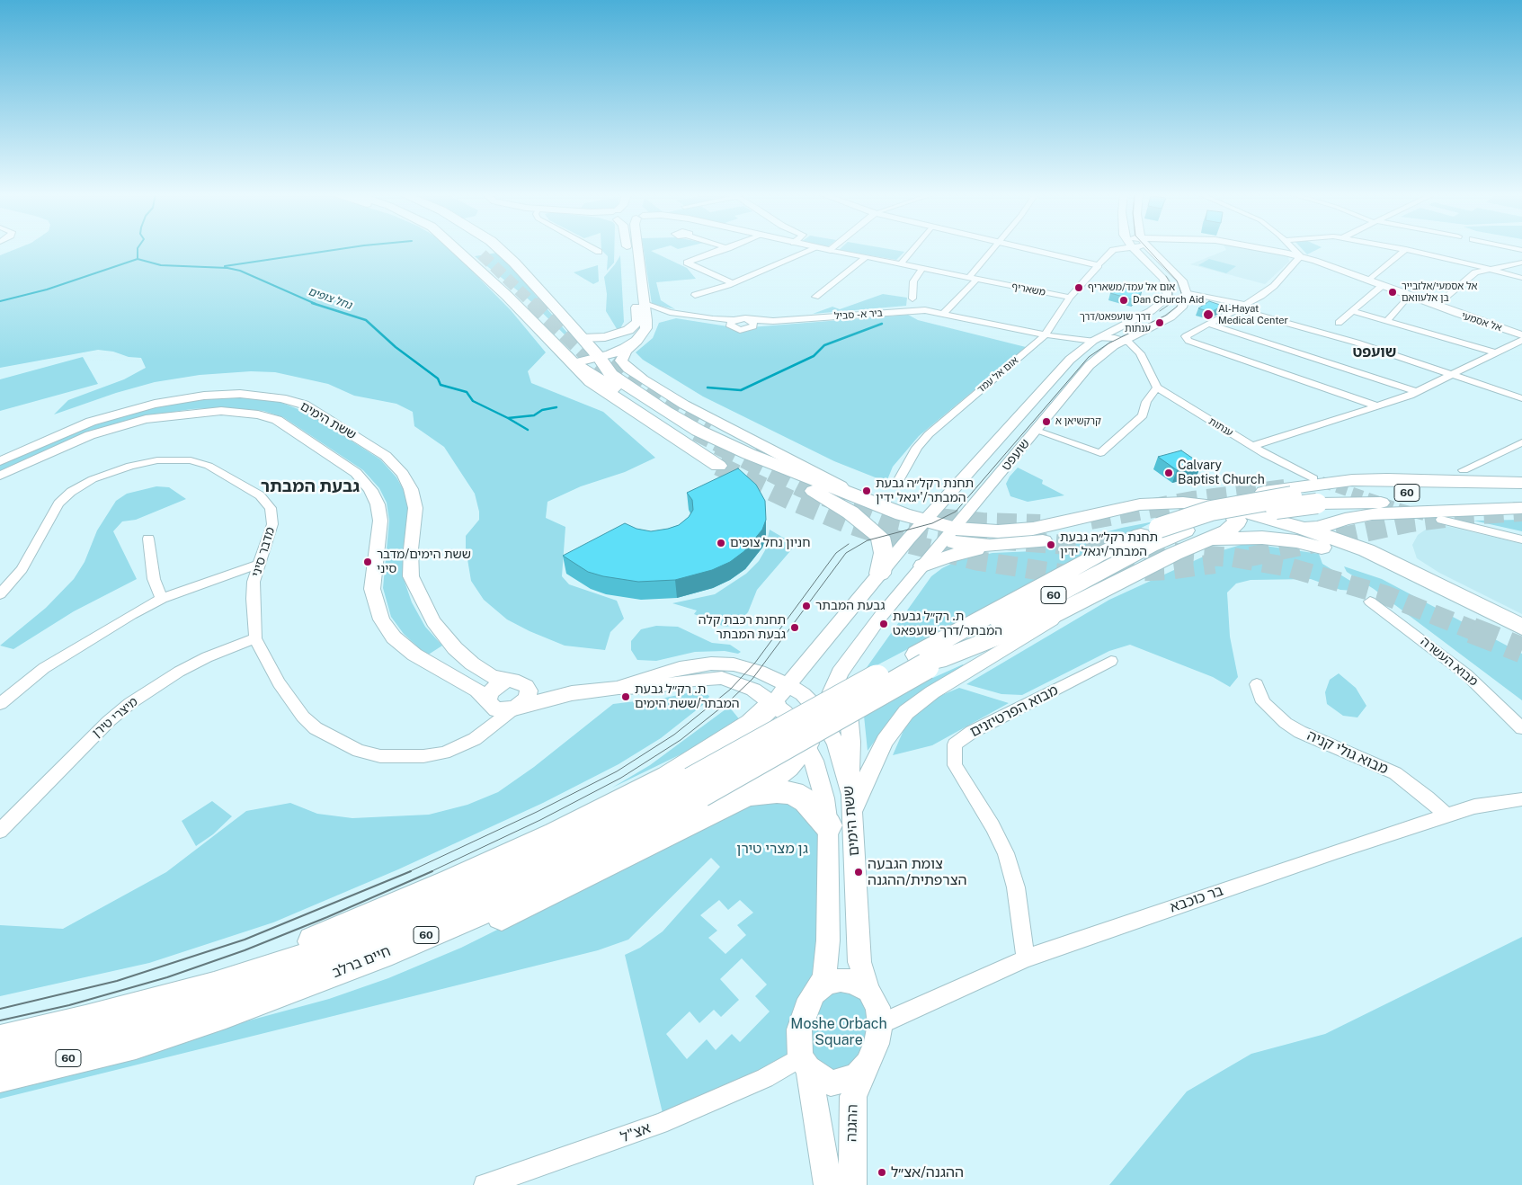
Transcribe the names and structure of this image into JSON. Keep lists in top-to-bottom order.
{
  "streets": {
    "highway": ["60", "חיים ברלב"],
    "street": [
      "משאריף",
      "ביר א- סביל",
      "אל אסמעי",
      "אום אל עמד",
      "ששת הימים",
      "ענתות",
      "שועפט",
      "מדבר סיני",
      "מבוא העשרה",
      "מבוא הפרטיזנים",
      "מיצרי טירן",
      "מבוא גולי קניה",
      "בר כוכבא",
      "ההגנה",
      "אצ\"ל"
    ]
  },
  "crossings": [
    ["משאריף", "אום אל עמד"],
    ["ביר א- סביל", "אום אל עמד"],
    ["ביר א- סביל", "שועפט"],
    ["ששת הימים", "שועפט"],
    ["ששת הימים", "מדבר סיני"],
    ["ששת הימים", "בר כוכבא"],
    ["ששת הימים", "ההגנה"],
    ["ששת הימים", "אצ\"ל"],
    ["60", "חיים ברלב"],
    ["מדבר סיני", "מיצרי טירן"],
    ["מבוא הפרטיזנים", "בר כוכבא"],
    ["מבוא גולי קניה", "בר כוכבא"],
    ["בר כוכבא", "ההגנה"],
    ["בר כוכבא", "אצ\"ל"],
    ["ההגנה", "אצ\"ל"]
  ],
  "districts": ["שועפט", "גבעת המבתר"],
  "water": ["נחל צופים"],
  "parks": ["גן מצרי טירן", "Moshe Orbach Square"],
  "places": [
    "אום אל עמד/משאריף",
    "אל אסמעי/אלזבייר בן אלעוואם",
    "Dan Church Aid",
    "Al-Hayat Medical Center",
    "דרך שועפאט/דרך ענתות",
    "קרקשיאן א",
    "Calvary Baptist Church",
    "תחנת רקל״ה גבעת המבתר/'יגאל ידין",
    "חניון נחל צופים",
    "תחנת רקל״ה גבעת המבתר/יגאל ידין",
    "ששת הימים/מדבר סיני",
    "גבעת המבתר",
    "ת. רק״ל גבעת המבתר/דרך שועפאט",
    "תחנת רכבת קלה גבעת המבתר",
    "ת. רק״ל גבעת המבתר/ששת הימים",
    "צומת הגבעה הצרפתית/ההגנה",
    "ההגנה/אצ״ל"
  ]
}
